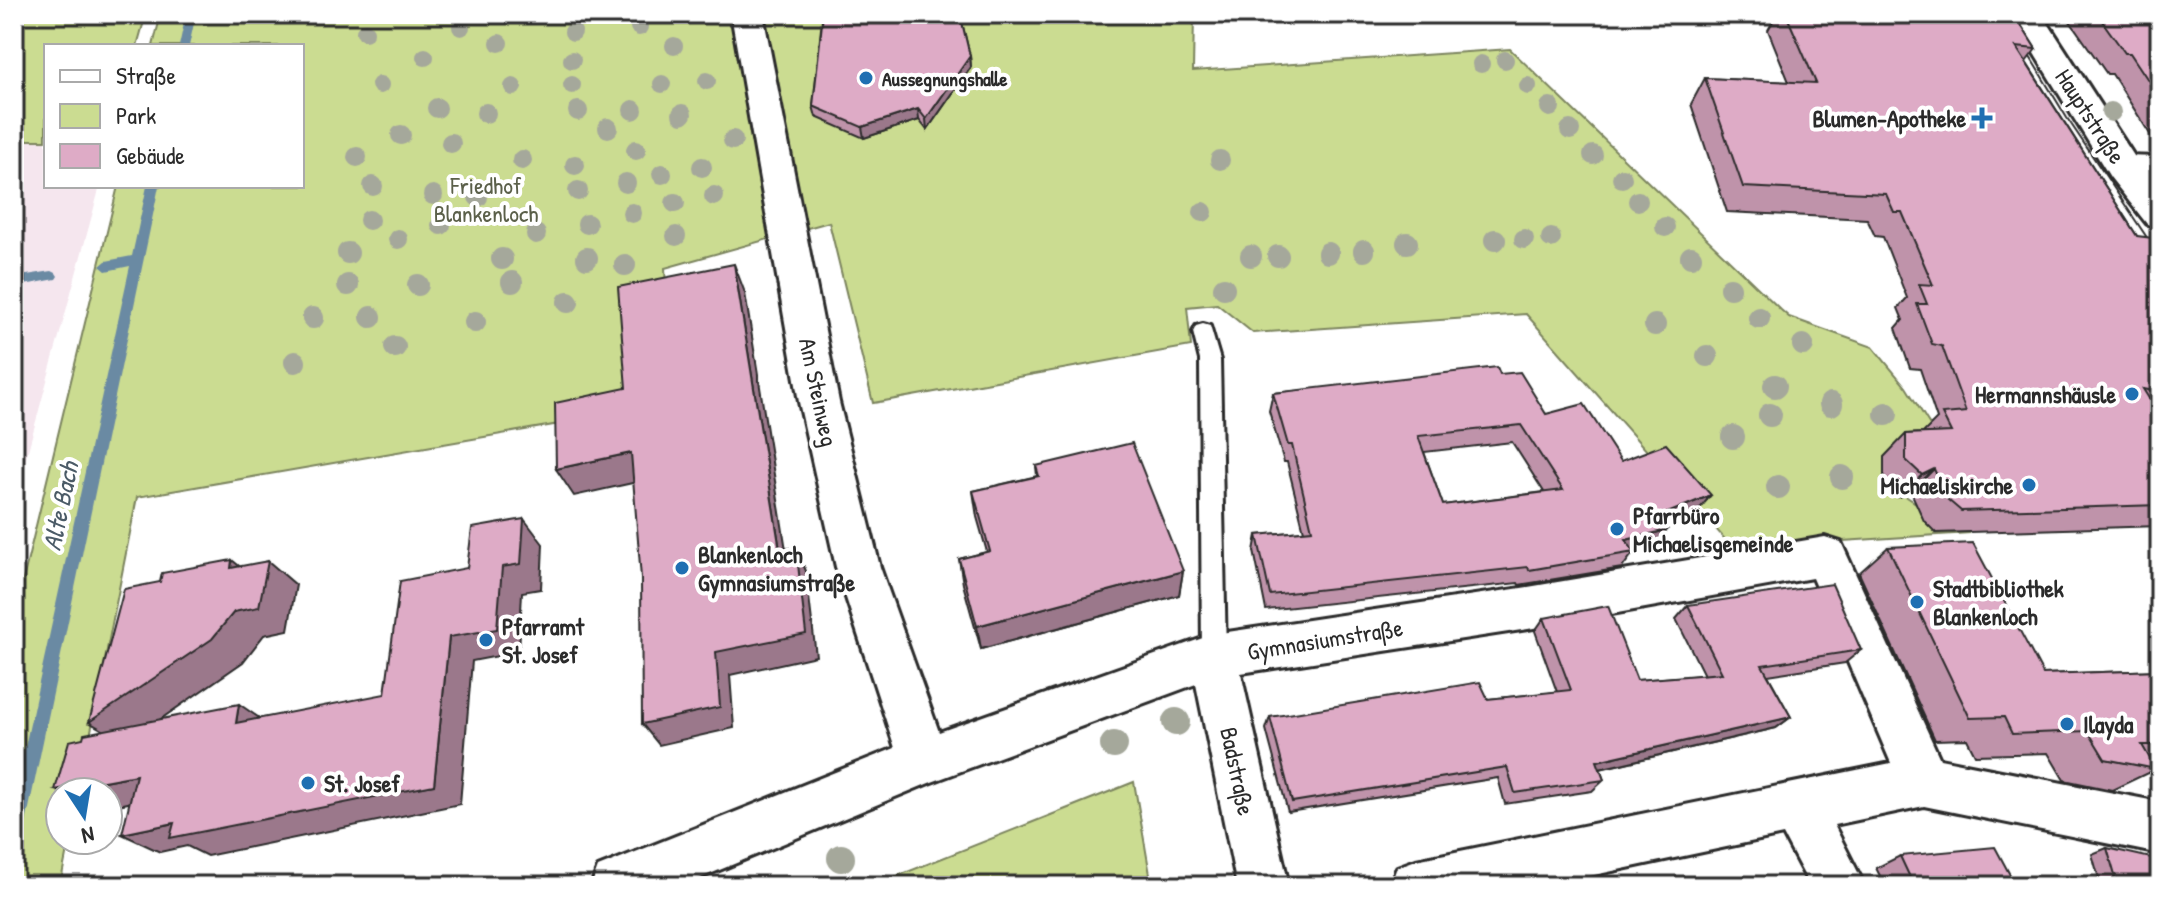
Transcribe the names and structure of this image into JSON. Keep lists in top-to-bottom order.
{
  "streets": {
    "street": [
      "Hauptstraße",
      "Am Steinweg",
      "Gymnasiumstraße",
      "Badstraße"
    ]
  },
  "crossings": [
    ["Am Steinweg", "Gymnasiumstraße"],
    ["Gymnasiumstraße", "Badstraße"]
  ],
  "water": ["Alte Bach"],
  "parks": ["Friedhof Blankenloch"],
  "places": {
    "other": [
      "Aussegnungshalle",
      "Hermannshäusle",
      "Michaeliskirche",
      "Pfarrbüro Michaelisgemeinde",
      "Blankenloch Gymnasiumstraße",
      "Stadtbibliothek Blankenloch",
      "Pfarramt St. Josef",
      "Ilayda",
      "St. Josef"
    ],
    "health": ["Blumen-Apotheke"]
  },
  "legend": ["Straße", "Park", "Gebäude"],
  "north": "bottom"
}
